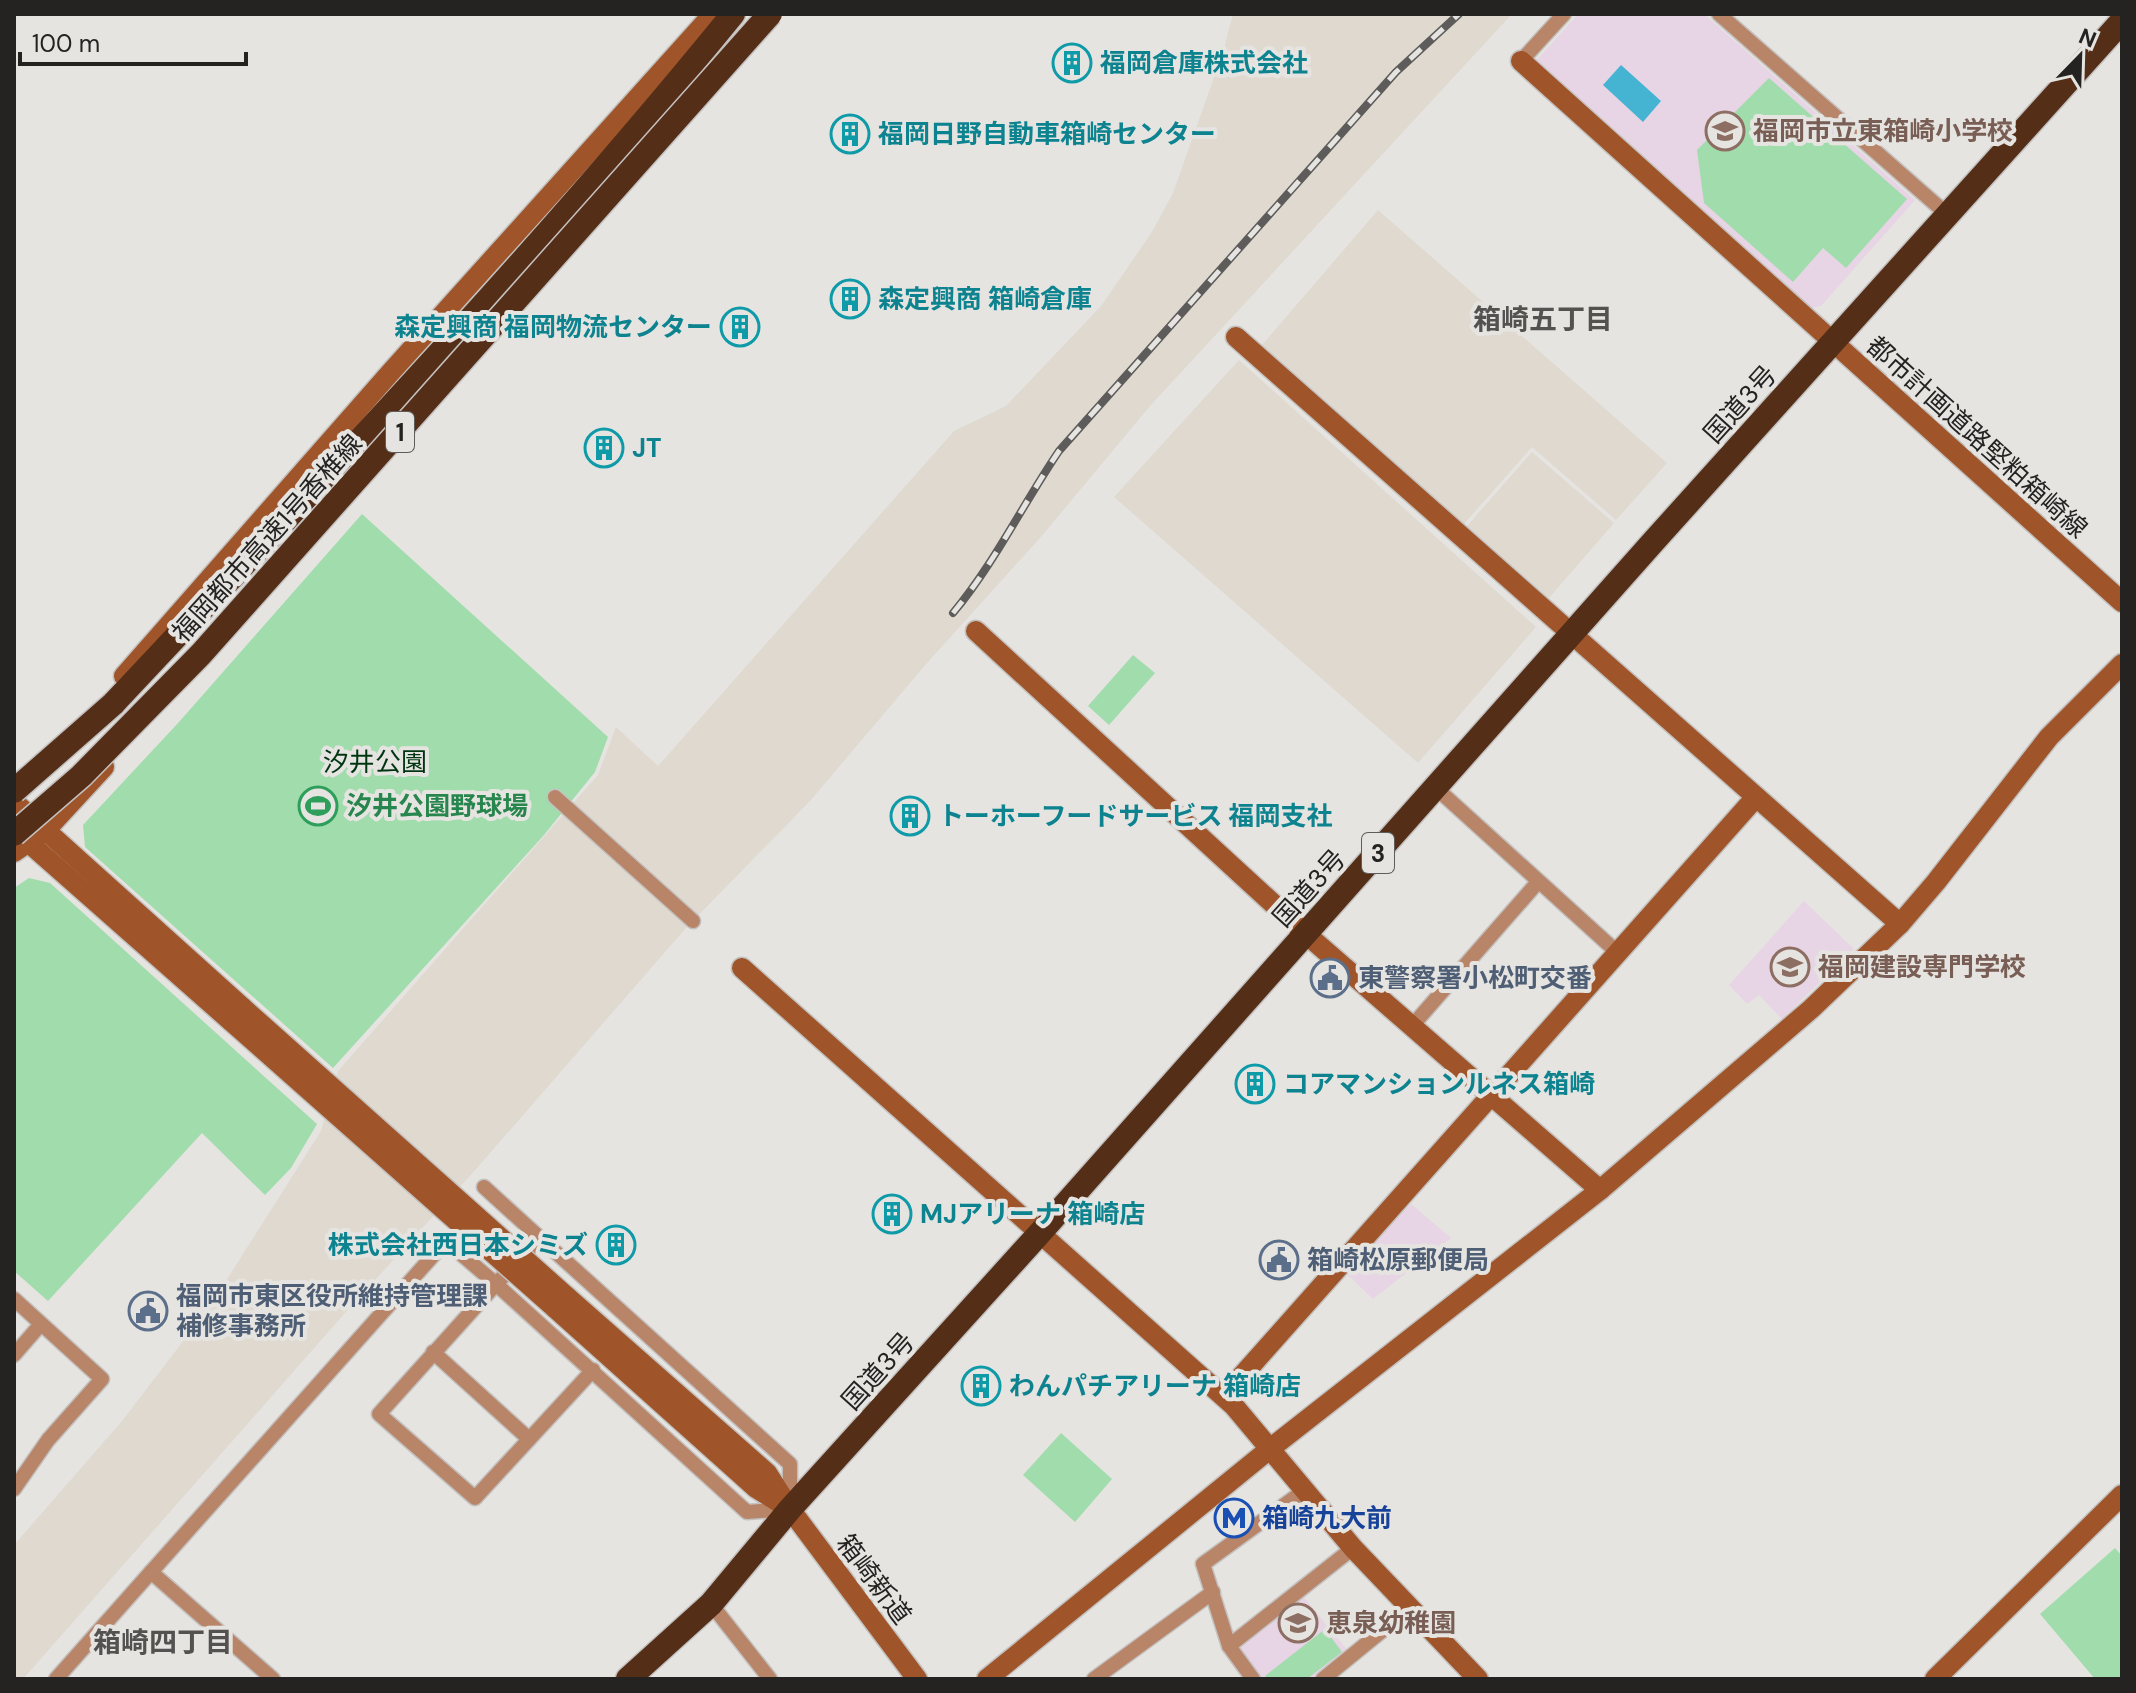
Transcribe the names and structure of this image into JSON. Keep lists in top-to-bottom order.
{
  "streets": {
    "highway": [
      "国道3号",
      "1",
      "福岡都市高速1号香椎線",
      "3"
    ],
    "street": ["都市計画道路堅粕箱崎線", "箱崎新道"]
  },
  "crossings": [
    ["国道3号", "都市計画道路堅粕箱崎線"],
    ["国道3号", "箱崎新道"],
    ["福岡都市高速1号香椎線", "箱崎新道"]
  ],
  "districts": ["箱崎五丁目", "箱崎四丁目"],
  "parks": ["汐井公園"],
  "places": {
    "building": [
      "福岡倉庫株式会社",
      "福岡日野自動車箱崎センター",
      "森定興商 箱崎倉庫",
      "森定興商 福岡物流センター",
      "JT",
      "トーホーフードサービス 福岡支社",
      "コアマンションルネス箱崎",
      "MJアリーナ 箱崎店",
      "株式会社西日本シミズ",
      "わんパチアリーナ 箱崎店"
    ],
    "school or university": ["福岡市立東箱崎小学校", "福岡建設専門学校", "恵泉幼稚園"],
    "sports": ["汐井公園野球場"],
    "public building": ["東警察署小松町交番", "箱崎松原郵便局", "福岡市東区役所維持管理課 補修事務所"],
    "metro station": ["箱崎九大前"]
  },
  "scale_bar": "100 m",
  "north": "top right"
}
